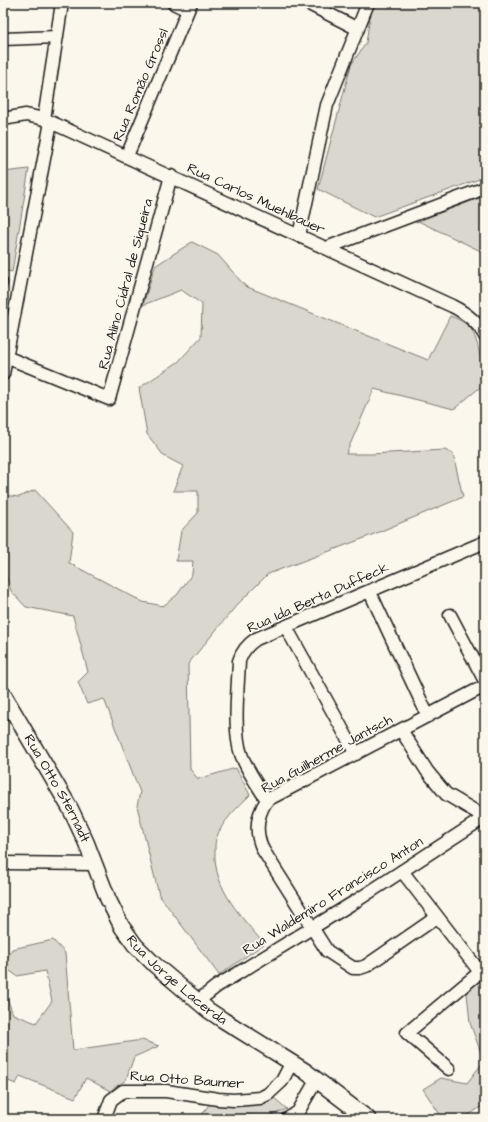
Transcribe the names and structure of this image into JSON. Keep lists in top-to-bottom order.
{
  "streets": {
    "main road": ["Rua Otto Sternadt", "Rua Jorge Lacerda"],
    "street": [
      "Rua Romão Grossl",
      "Rua Carlos Muehlbauer",
      "Rua Alino Cidral de Siqueira",
      "Rua Ida Berta Duffeck",
      "Rua Guilherme Jantsch",
      "Rua Waldemiro Francisco Anton",
      "Rua Otto Baumer"
    ]
  },
  "crossings": [
    ["Rua Romão Grossl", "Rua Carlos Muehlbauer"],
    ["Rua Carlos Muehlbauer", "Rua Alino Cidral de Siqueira"],
    ["Rua Ida Berta Duffeck", "Rua Guilherme Jantsch"],
    ["Rua Guilherme Jantsch", "Rua Waldemiro Francisco Anton"],
    ["Rua Otto Sternadt", "Rua Jorge Lacerda"],
    ["Rua Waldemiro Francisco Anton", "Rua Jorge Lacerda"],
    ["Rua Jorge Lacerda", "Rua Otto Baumer"]
  ]
}
